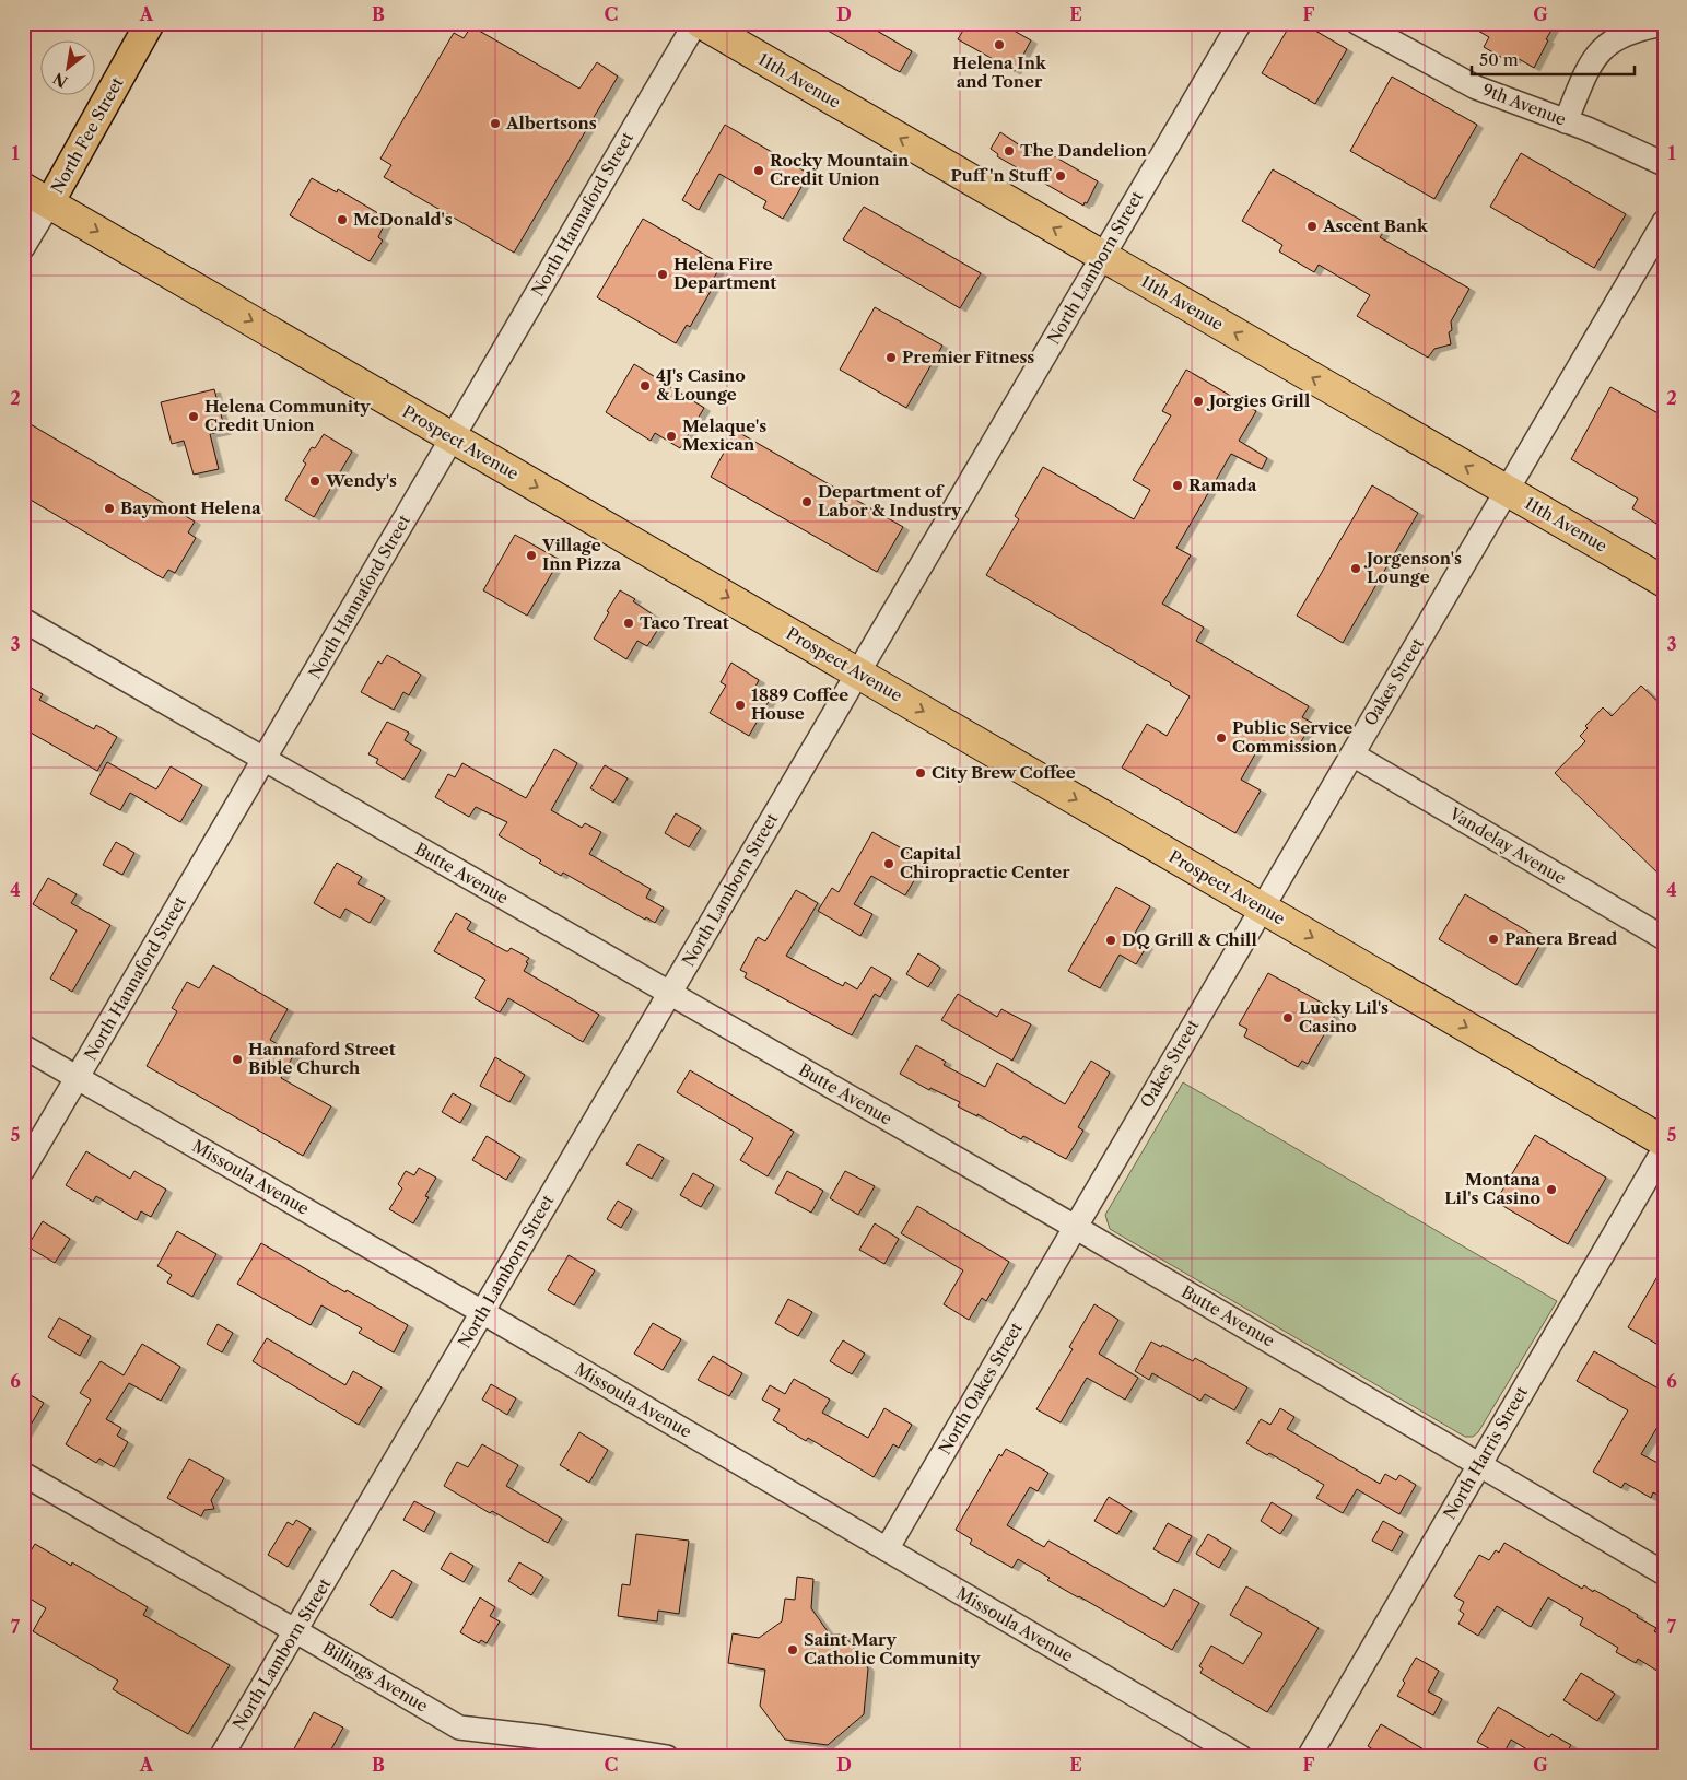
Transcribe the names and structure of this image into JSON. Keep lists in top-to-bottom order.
{
  "streets": {
    "highway": ["11th Avenue", "Prospect Avenue"],
    "main road": ["North Fee Street"],
    "street": [
      "9th Avenue",
      "North Hannaford Street",
      "North Lamborn Street",
      "Oakes Street",
      "Vandelay Avenue",
      "Butte Avenue",
      "Missoula Avenue",
      "North Oakes Street",
      "North Harris Street",
      "Billings Avenue"
    ]
  },
  "crossings": [
    ["11th Avenue", "North Lamborn Street"],
    ["11th Avenue", "Oakes Street"],
    ["North Fee Street", "Prospect Avenue"],
    ["North Hannaford Street", "Prospect Avenue"],
    ["North Hannaford Street", "Butte Avenue"],
    ["North Hannaford Street", "Missoula Avenue"],
    ["North Lamborn Street", "Prospect Avenue"],
    ["North Lamborn Street", "Butte Avenue"],
    ["North Lamborn Street", "Missoula Avenue"],
    ["North Lamborn Street", "Billings Avenue"],
    ["Prospect Avenue", "Oakes Street"],
    ["Oakes Street", "Vandelay Avenue"],
    ["Oakes Street", "Butte Avenue"],
    ["Oakes Street", "North Oakes Street"],
    ["Butte Avenue", "North Oakes Street"],
    ["Butte Avenue", "North Harris Street"],
    ["Missoula Avenue", "North Oakes Street"]
  ],
  "one_way": ["11th Avenue", "Prospect Avenue"],
  "places": [
    "Helena Ink and Toner",
    "Albertsons",
    "The Dandelion",
    "Rocky Mountain Credit Union",
    "Puff 'n Stuff",
    "McDonald's",
    "Ascent Bank",
    "Helena Fire Department",
    "Premier Fitness",
    "4J's Casino & Lounge",
    "Jorgies Grill",
    "Helena Community Credit Union",
    "Melaque's Mexican",
    "Wendy's",
    "Ramada",
    "Department of Labor & Industry",
    "Baymont Helena",
    "Village Inn Pizza",
    "Jorgenson's Lounge",
    "Taco Treat",
    "1889 Coffee House",
    "Public Service Commission",
    "City Brew Coffee",
    "Capital Chiropractic Center",
    "Panera Bread",
    "DQ Grill & Chill",
    "Lucky Lil's Casino",
    "Hannaford Street Bible Church",
    "Montana Lil's Casino",
    "Saint Mary Catholic Community"
  ],
  "scale_bar": "50 m",
  "north": "bottom left",
  "grid": {
    "columns": [
      "A",
      "B",
      "C",
      "D",
      "E",
      "F",
      "G"
    ],
    "rows": [
      "1",
      "2",
      "3",
      "4",
      "5",
      "6",
      "7"
    ]
  }
}
